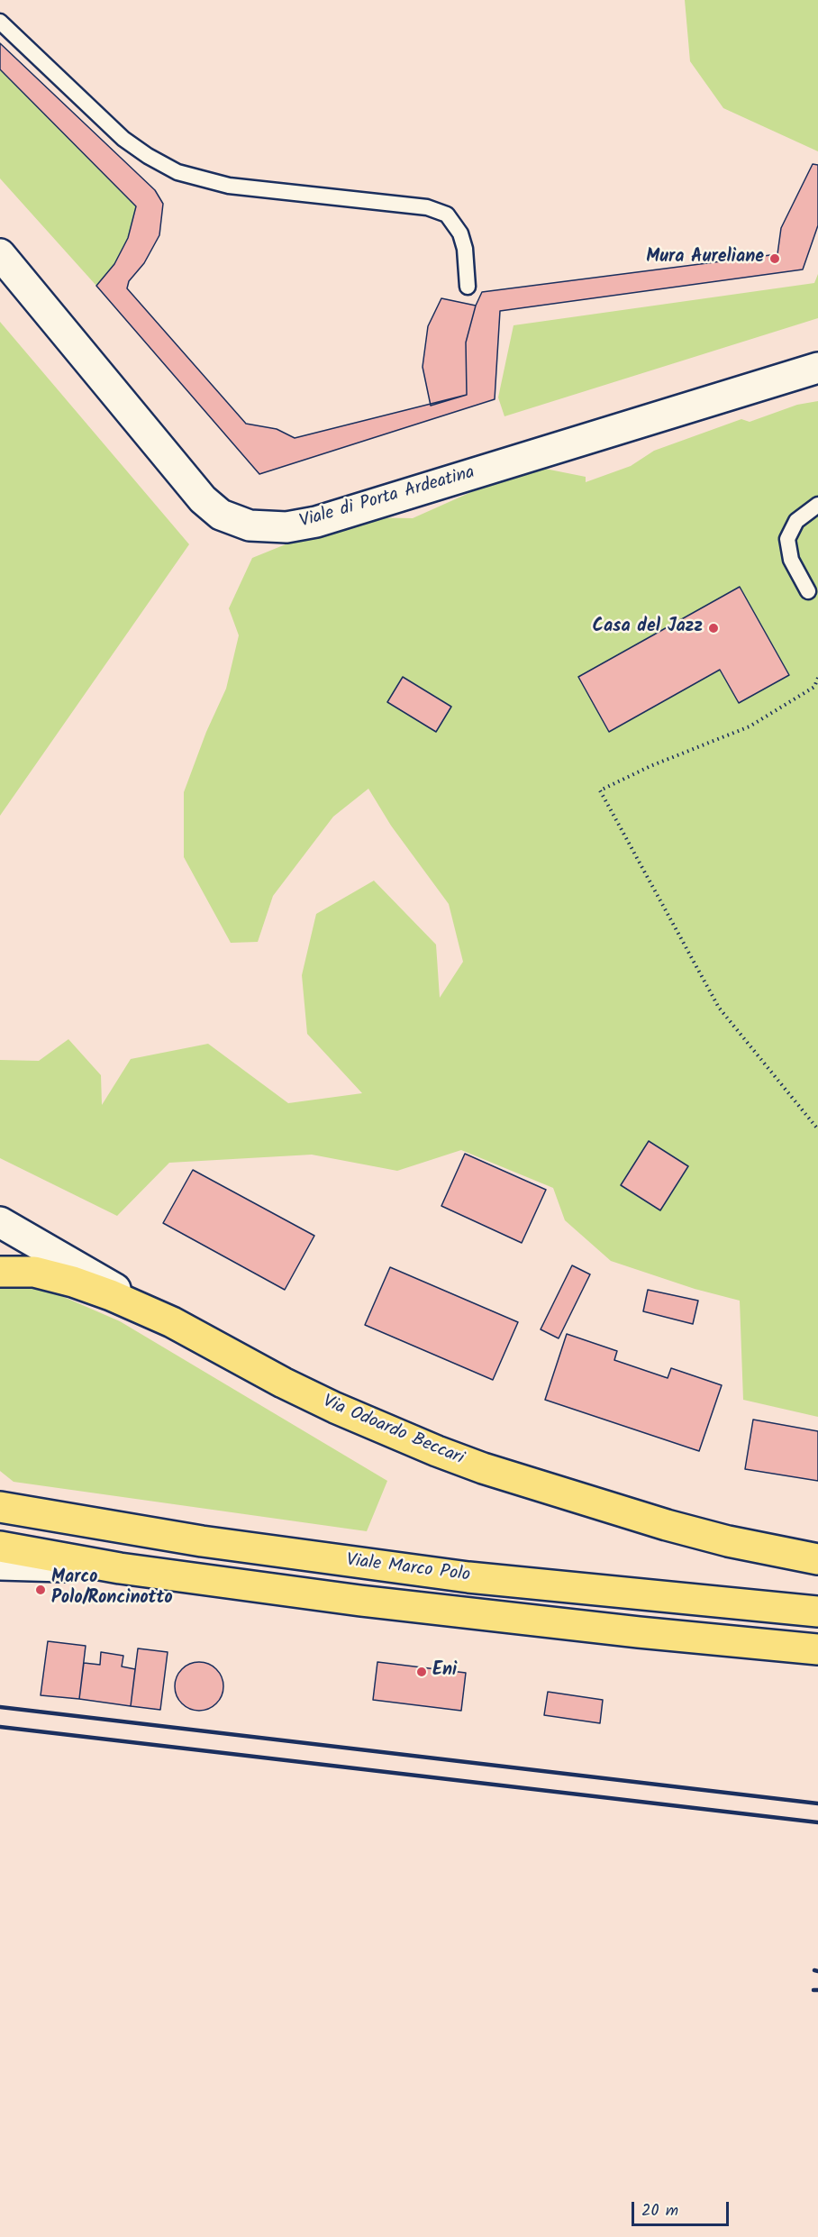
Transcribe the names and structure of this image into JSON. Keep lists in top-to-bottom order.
{
  "streets": {
    "main road": ["Via Odoardo Beccari", "Viale Marco Polo"],
    "street": ["Viale di Porta Ardeatina"]
  },
  "places": [
    "Mura Aureliane",
    "Casa del Jazz",
    "Marco Polo/Roncinotto",
    "Eni"
  ],
  "scale_bar": "20 m"
}
